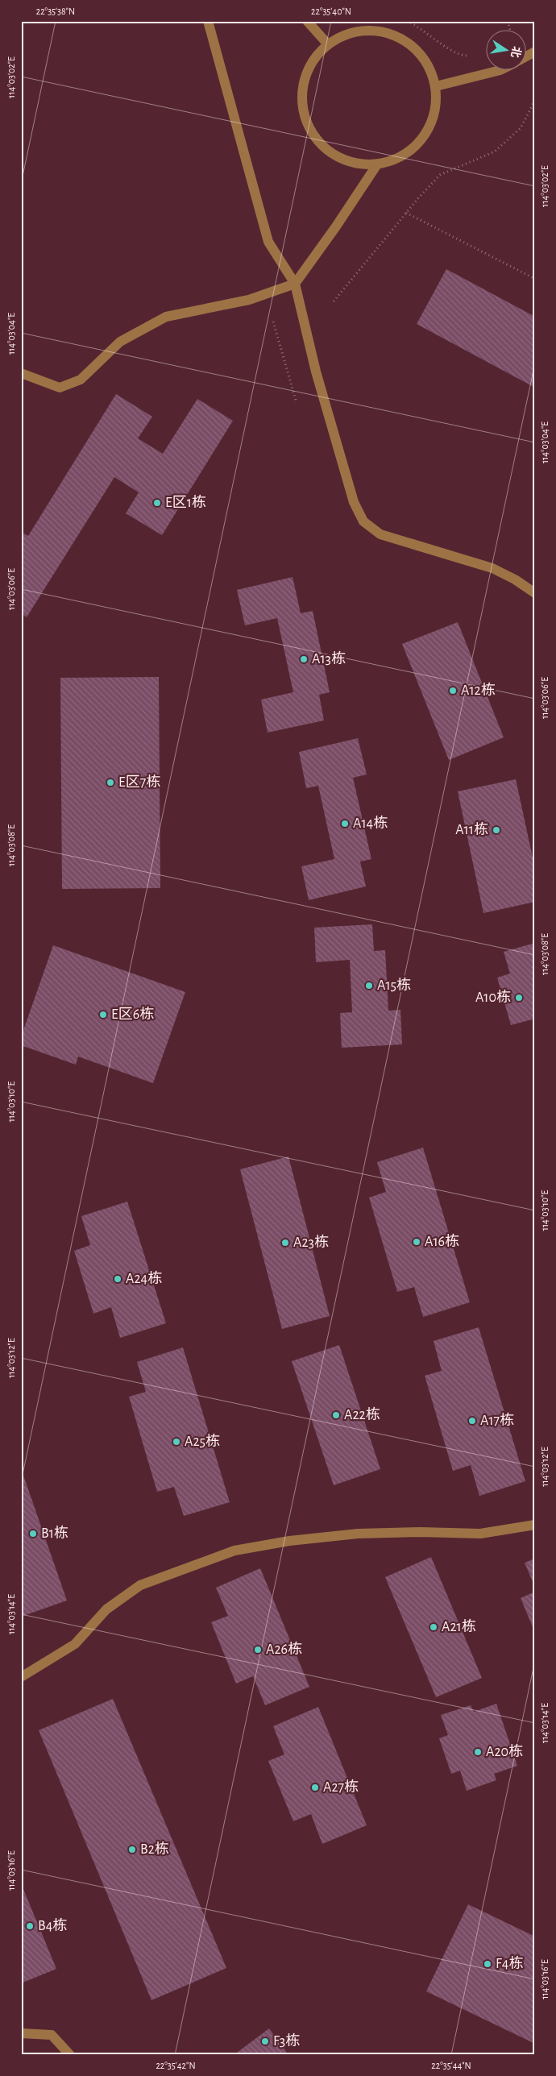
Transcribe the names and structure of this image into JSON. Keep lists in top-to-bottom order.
{
  "places": [
    "E区1栋",
    "A13栋",
    "A12栋",
    "E区7栋",
    "A14栋",
    "A11栋",
    "A15栋",
    "A10栋",
    "E区6栋",
    "A16栋",
    "A23栋",
    "A24栋",
    "A22栋",
    "A17栋",
    "A25栋",
    "B1栋",
    "A21栋",
    "A26栋",
    "A20栋",
    "A27栋",
    "B2栋",
    "B4栋",
    "F4栋",
    "F3栋"
  ],
  "north": "right",
  "coordinates": [
    "22°35'38\"N",
    "22°35'40\"N",
    "114°03'02\"E",
    "114°03'04\"E",
    "114°03'06\"E",
    "114°03'08\"E",
    "114°03'10\"E",
    "114°03'12\"E",
    "114°03'14\"E",
    "114°03'16\"E",
    "22°35'42\"N",
    "22°35'44\"N"
  ]
}
